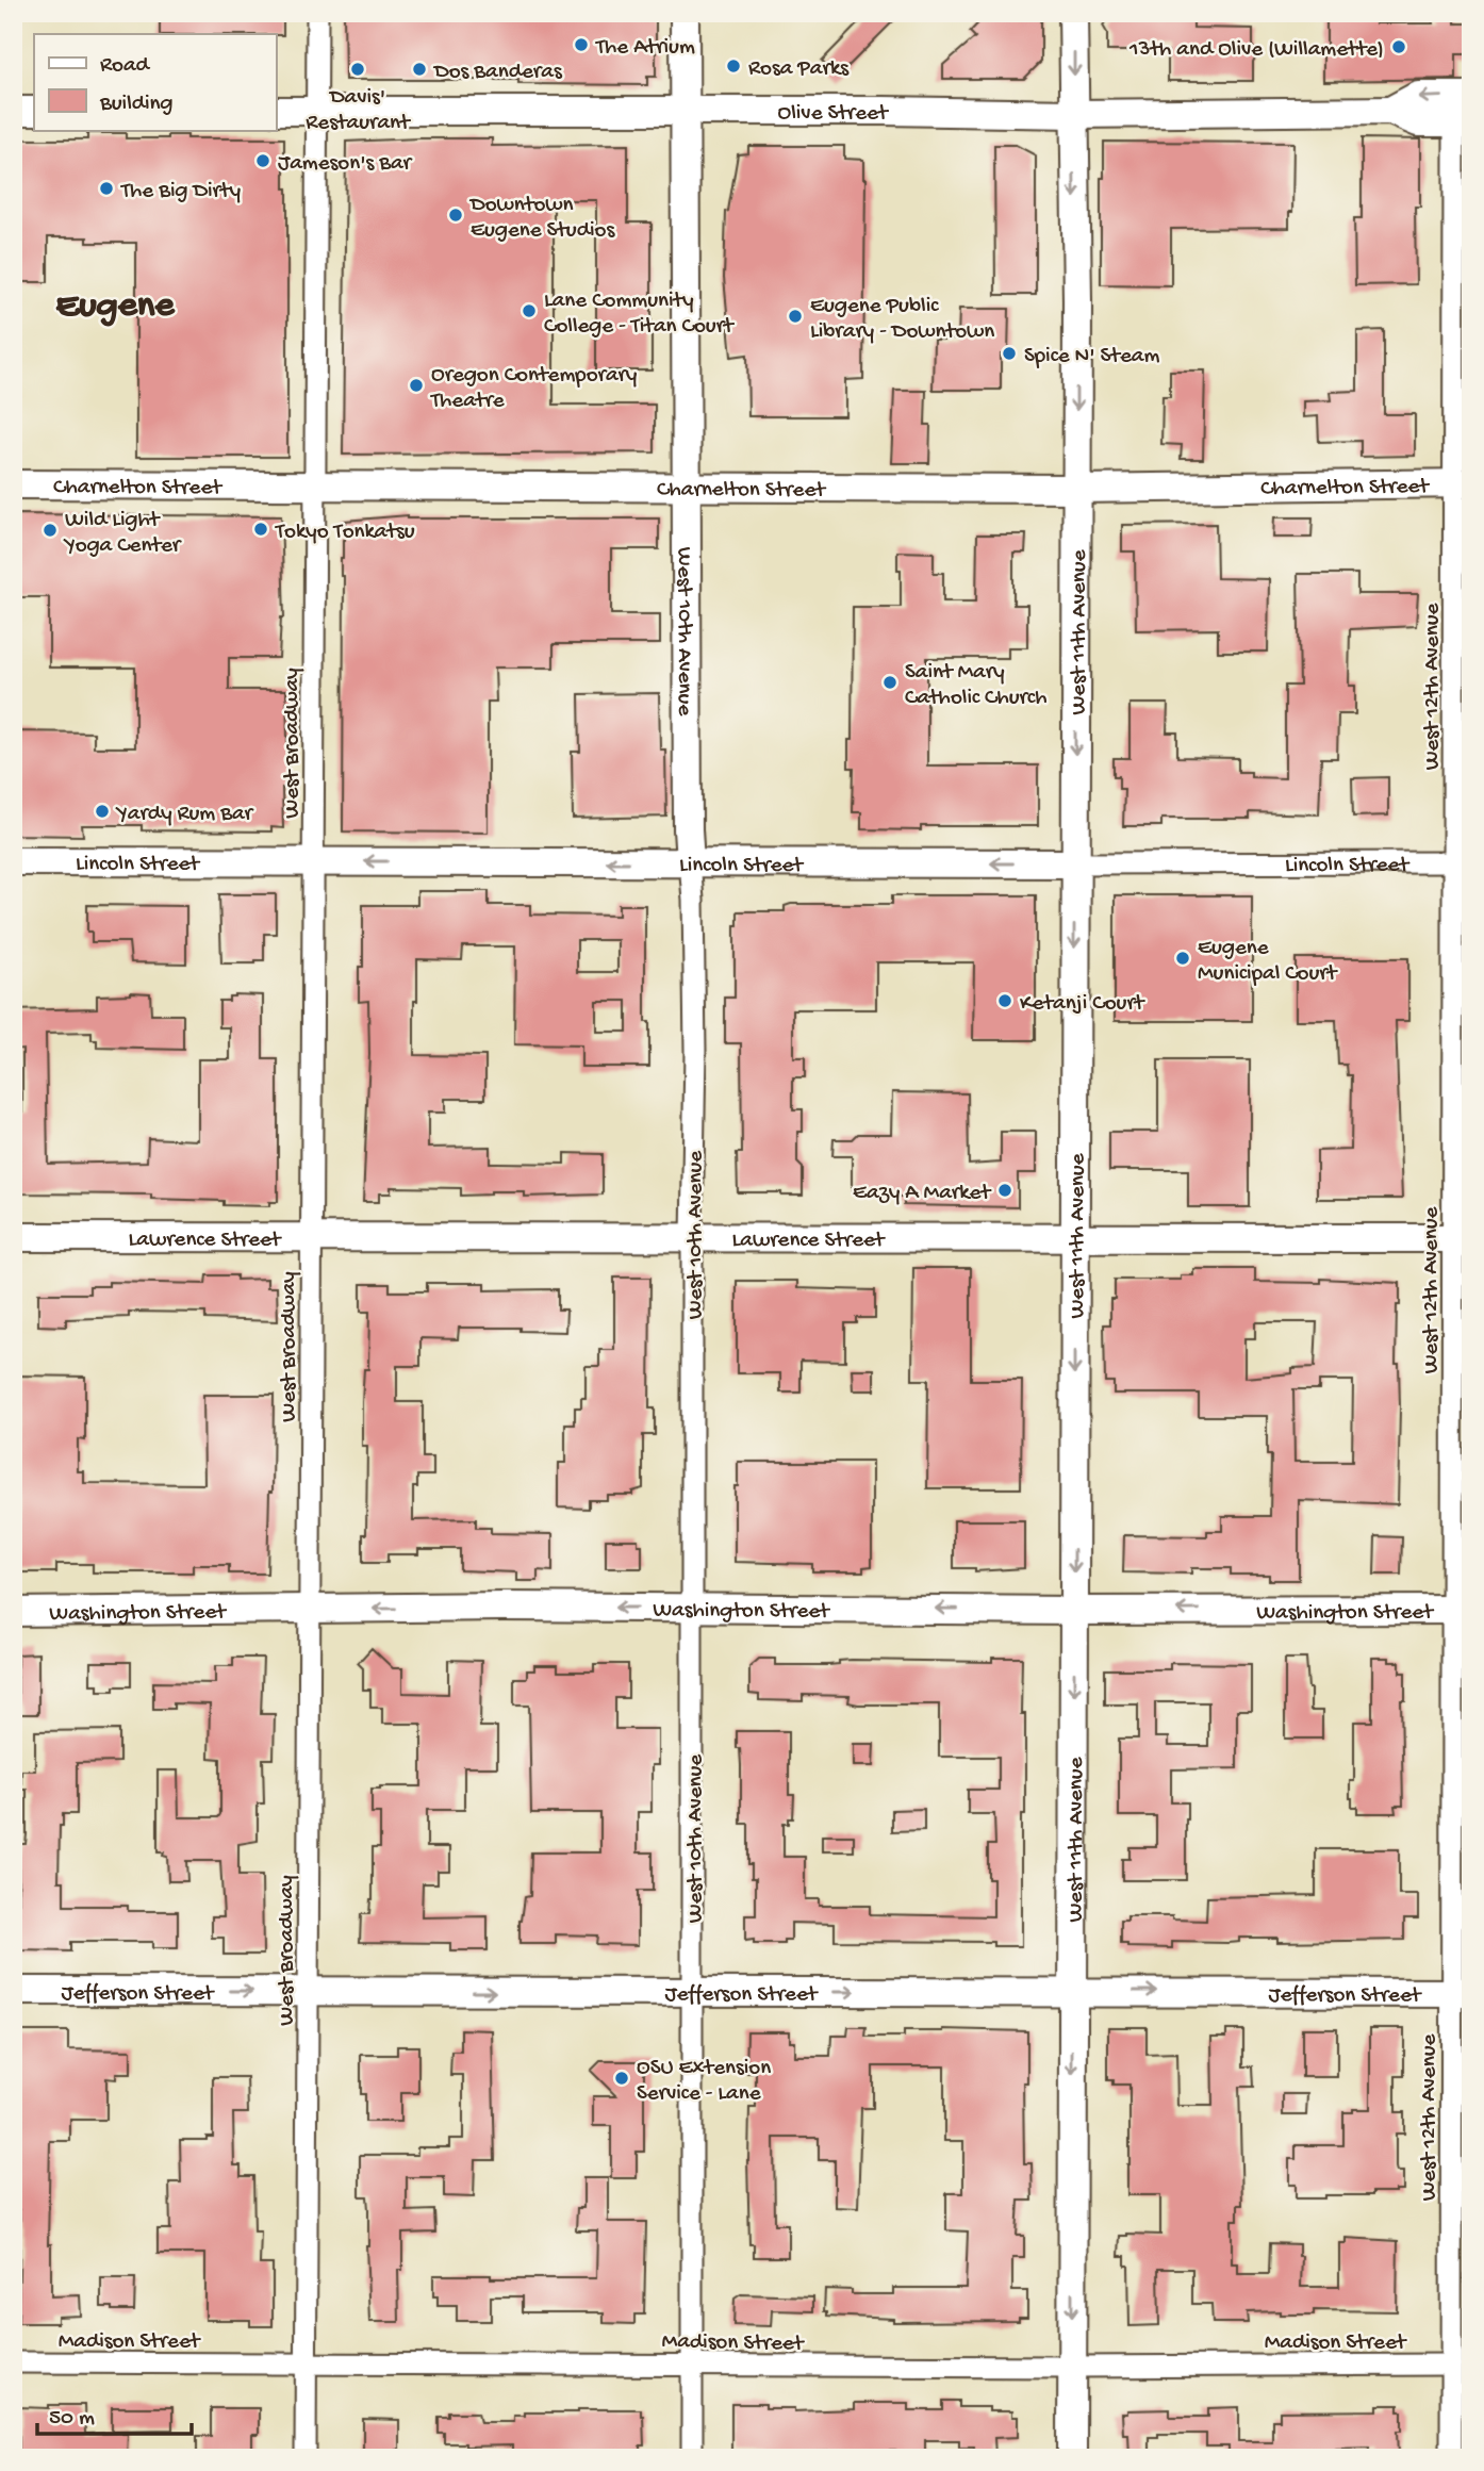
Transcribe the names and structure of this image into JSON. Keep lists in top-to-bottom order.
{
  "streets": {
    "street": [
      "Olive Street",
      "Charnelton Street",
      "West 11th Avenue",
      "West 10th Avenue",
      "West 12th Avenue",
      "West Broadway",
      "Lincoln Street",
      "Lawrence Street",
      "Washington Street",
      "Jefferson Street",
      "Madison Street"
    ]
  },
  "crossings": [
    ["Olive Street", "West 11th Avenue"],
    ["Olive Street", "West 10th Avenue"],
    ["Olive Street", "West 12th Avenue"],
    ["Olive Street", "West Broadway"],
    ["Charnelton Street", "West 11th Avenue"],
    ["Charnelton Street", "West 10th Avenue"],
    ["Charnelton Street", "West 12th Avenue"],
    ["Charnelton Street", "West Broadway"],
    ["West 11th Avenue", "Lincoln Street"],
    ["West 11th Avenue", "Lawrence Street"],
    ["West 11th Avenue", "Washington Street"],
    ["West 11th Avenue", "Jefferson Street"],
    ["West 11th Avenue", "Madison Street"],
    ["West 10th Avenue", "Lincoln Street"],
    ["West 10th Avenue", "Lawrence Street"],
    ["West 10th Avenue", "Washington Street"],
    ["West 10th Avenue", "Jefferson Street"],
    ["West 10th Avenue", "Madison Street"],
    ["West 12th Avenue", "Lincoln Street"],
    ["West 12th Avenue", "Lawrence Street"],
    ["West 12th Avenue", "Washington Street"],
    ["West 12th Avenue", "Jefferson Street"],
    ["West 12th Avenue", "Madison Street"],
    ["West Broadway", "Lincoln Street"],
    ["West Broadway", "Lawrence Street"],
    ["West Broadway", "Washington Street"],
    ["West Broadway", "Jefferson Street"],
    ["West Broadway", "Madison Street"]
  ],
  "one_way": [
    "West 11th Avenue",
    "Lincoln Street",
    "Washington Street",
    "Jefferson Street"
  ],
  "districts": ["Eugene"],
  "places": [
    "The Atrium",
    "13th and Olive (Willamette)",
    "Rosa Parks",
    "Davis' Restaurant",
    "Dos Banderas",
    "Jameson's Bar",
    "The Big Dirty",
    "Downtown Eugene Studios",
    "Lane Community College - Titan Court",
    "Eugene Public Library - Downtown",
    "Spice N' Steam",
    "Oregon Contemporary Theatre",
    "Tokyo Tonkatsu",
    "Wild Light Yoga Center",
    "Saint Mary Catholic Church",
    "Yardy Rum Bar",
    "Eugene Municipal Court",
    "Ketanji Court",
    "Eazy A Market",
    "OSU Extension Service - Lane"
  ],
  "legend": ["Road", "Building"],
  "scale_bar": "50 m"
}
